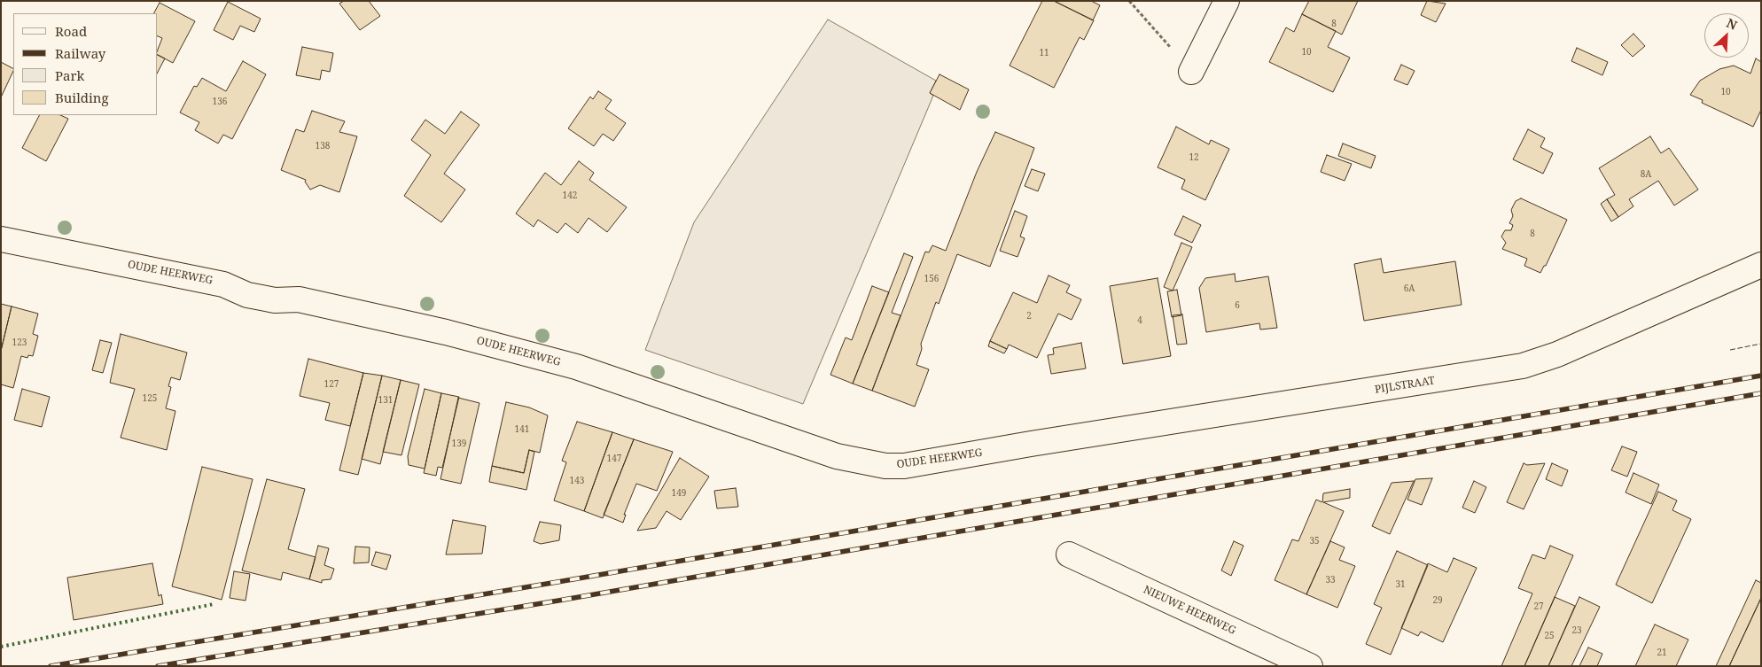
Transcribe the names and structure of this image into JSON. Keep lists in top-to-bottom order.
{
  "streets": {
    "street": ["OUDE HEERWEG", "PIJLSTRAAT", "NIEUWE HEERWEG"]
  },
  "crossings": [
    ["OUDE HEERWEG", "PIJLSTRAAT"]
  ],
  "house_numbers": [
    "8",
    "10",
    "11",
    "10",
    "136",
    "138",
    "12",
    "8A",
    "142",
    "8",
    "156",
    "6A",
    "6",
    "2",
    "4",
    "123",
    "127",
    "125",
    "131",
    "141",
    "139",
    "147",
    "143",
    "149",
    "35",
    "33",
    "31",
    "29",
    "27",
    "23",
    "25",
    "21"
  ],
  "legend": [
    "Road",
    "Railway",
    "Park",
    "Building"
  ],
  "north": "top right"
}
